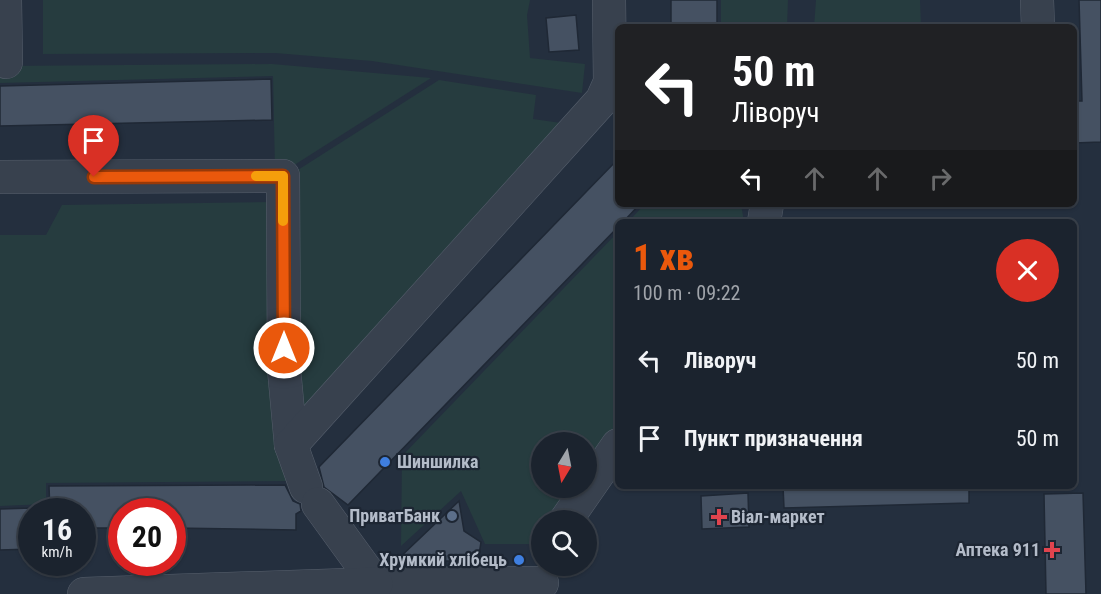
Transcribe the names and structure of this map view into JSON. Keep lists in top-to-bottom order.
{
  "places": {
    "other": ["Шиншилка", "ПриватБанк", "Хрумкий хлібець"],
    "health": ["Віал-маркет", "Аптека 911"]
  },
  "north": "bottom",
  "page": {
    "turn": ["50 m", "Ліворуч"],
    "heading": ["1 хв", "100 m · 09:22"],
    "list": [
      {
        "name": "Ліворуч",
        "value": "50 m"
      },
      {
        "name": "Пункт призначення",
        "value": "50 m"
      }
    ],
    "speed": "16 km/h",
    "limit": "20"
  }
}
